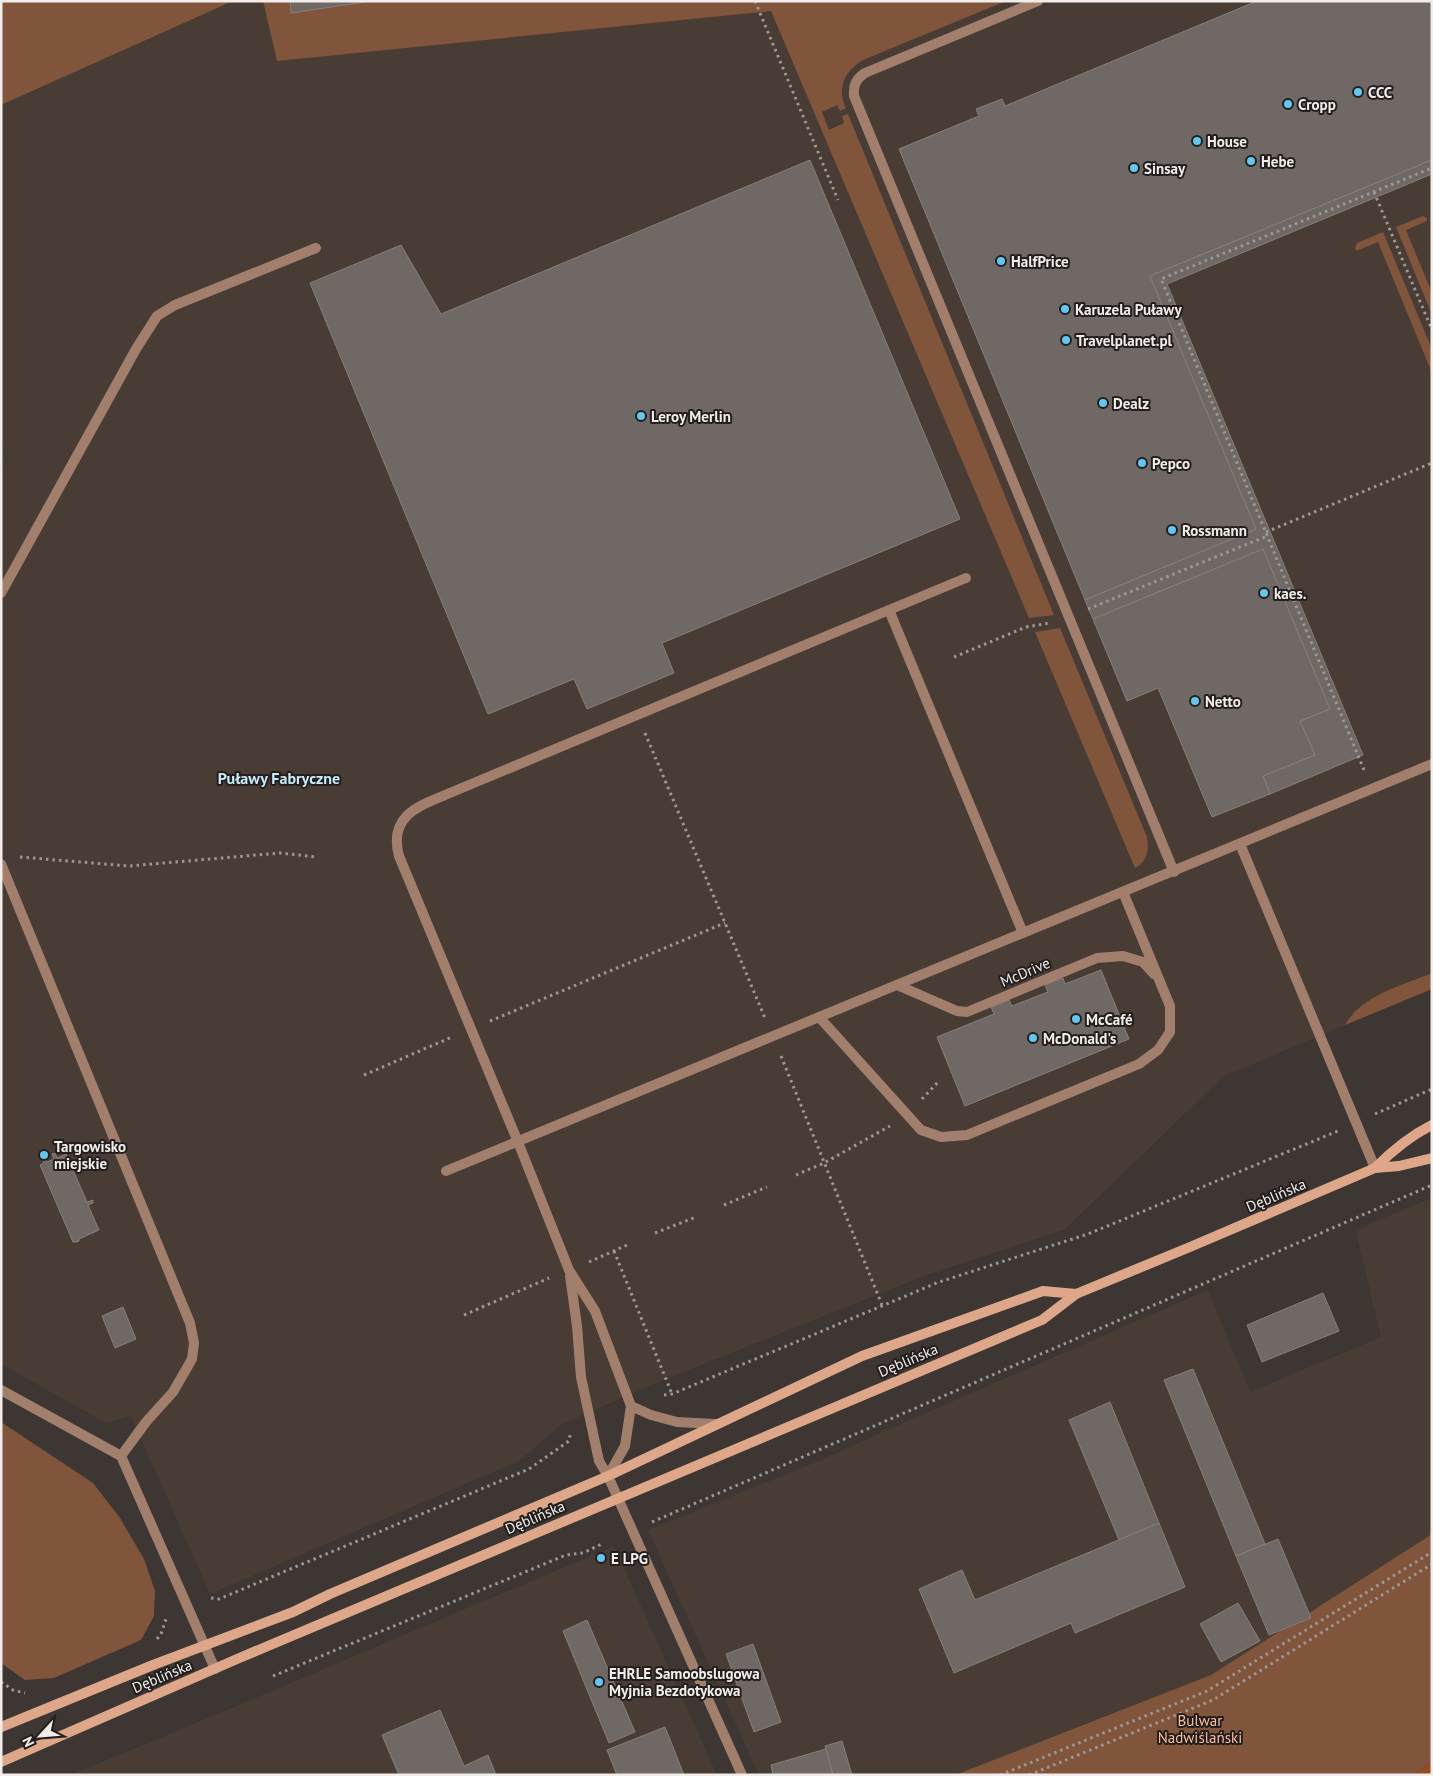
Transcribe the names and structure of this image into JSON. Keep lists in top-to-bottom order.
{
  "streets": {
    "main road": ["Dęblińska"],
    "lane": ["McDrive"]
  },
  "districts": ["Puławy Fabryczne"],
  "parks": ["Bulwar Nadwiślański"],
  "places": [
    "CCC",
    "Cropp",
    "House",
    "Hebe",
    "Sinsay",
    "HalfPrice",
    "Karuzela Puławy",
    "Travelplanet.pl",
    "Dealz",
    "Leroy Merlin",
    "Pepco",
    "Rossmann",
    "kaes.",
    "Netto",
    "McCafé",
    "McDonald's",
    "Targowisko miejskie",
    "E LPG",
    "EHRLE Samoobslugowa Myjnia Bezdotykowa"
  ],
  "north": "bottom left"
}
